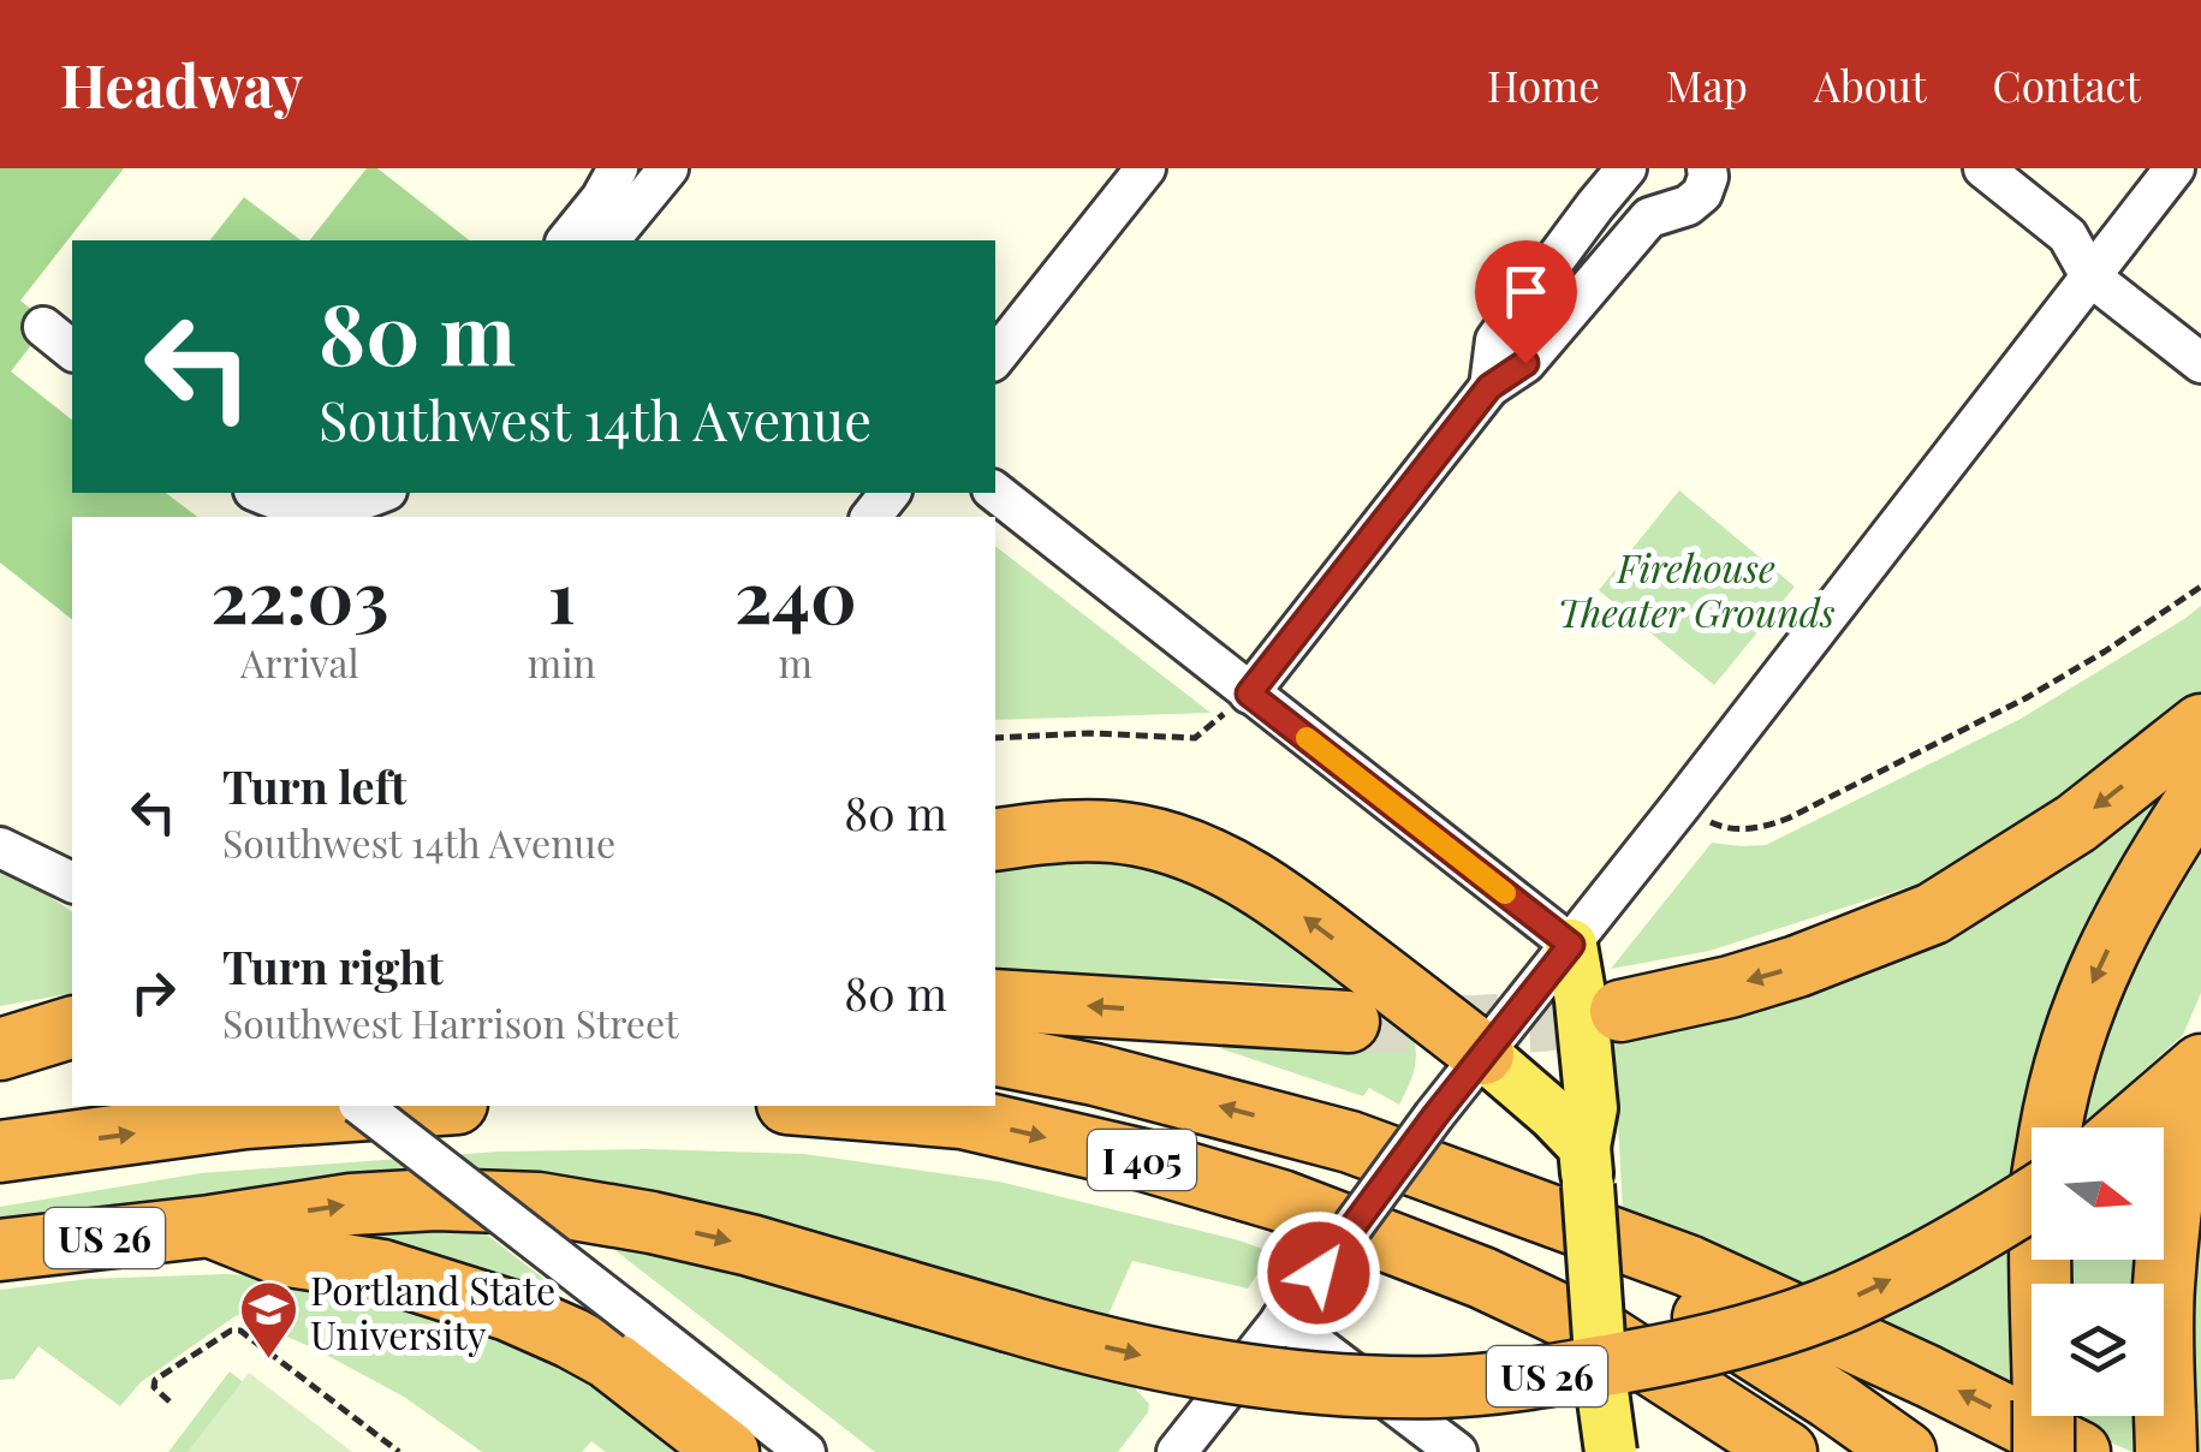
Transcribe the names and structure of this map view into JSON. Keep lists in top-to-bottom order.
{
  "streets": {
    "highway": ["I 405", "US 26"]
  },
  "parks": ["Firehouse Theater Grounds"],
  "places": {
    "school or university": ["Portland State University"]
  },
  "north": "right",
  "page": {
    "header": "Headway",
    "nav": [
      "Home",
      "Map",
      "About",
      "Contact"
    ],
    "turn": ["80 m", "Southwest 14th Avenue"],
    "eta": [
      "22:03",
      "Arrival",
      "1",
      "min",
      "240",
      "m"
    ],
    "list": [
      {
        "name": "Turn left",
        "note": "Southwest 14th Avenue",
        "value": "80 m"
      },
      {
        "name": "Turn right",
        "note": "Southwest Harrison Street",
        "value": "80 m"
      }
    ]
  }
}
